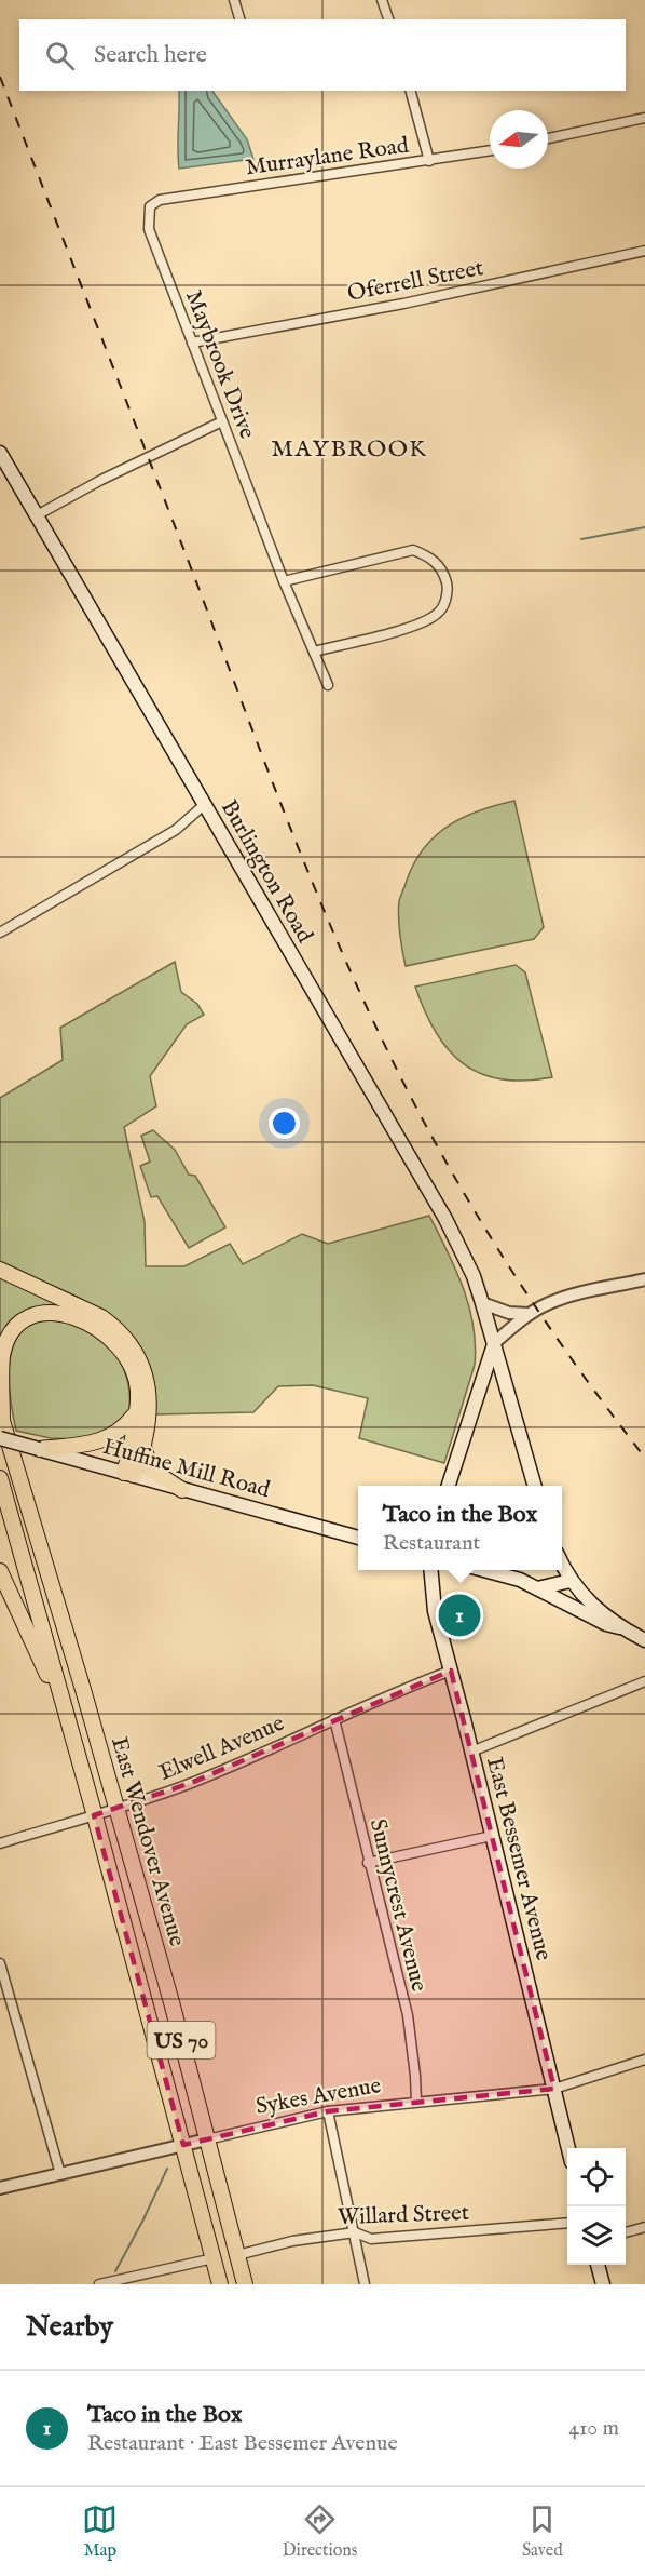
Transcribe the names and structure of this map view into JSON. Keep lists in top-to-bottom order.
{
  "streets": {
    "highway": ["East Wendover Avenue", "US 70"],
    "main road": ["Burlington Road", "Huffine Mill Road", "East Bessemer Avenue"],
    "street": [
      "Murraylane Road",
      "Oferrell Street",
      "Maybrook Drive",
      "Elwell Avenue",
      "Sunnycrest Avenue",
      "Sykes Avenue",
      "Willard Street"
    ]
  },
  "crossings": [
    ["Murraylane Road", "Maybrook Drive"],
    ["Oferrell Street", "Maybrook Drive"],
    ["Huffine Mill Road", "East Wendover Avenue"],
    ["Elwell Avenue", "East Wendover Avenue"],
    ["Elwell Avenue", "East Bessemer Avenue"],
    ["Elwell Avenue", "Sunnycrest Avenue"],
    ["East Wendover Avenue", "Sykes Avenue"],
    ["East Wendover Avenue", "Willard Street"],
    ["East Bessemer Avenue", "Sykes Avenue"],
    ["Sunnycrest Avenue", "Sykes Avenue"]
  ],
  "districts": ["MAYBROOK"],
  "north": "left",
  "page": {
    "search": "Search here",
    "popup": ["Taco in the Box", "Restaurant"],
    "pins": "1",
    "heading": "Nearby",
    "list": [
      {
        "mark": "1",
        "name": "Taco in the Box",
        "note": "Restaurant · East Bessemer Avenue",
        "value": "410 m"
      }
    ],
    "nav": ["Map", "Directions", "Saved"]
  }
}
